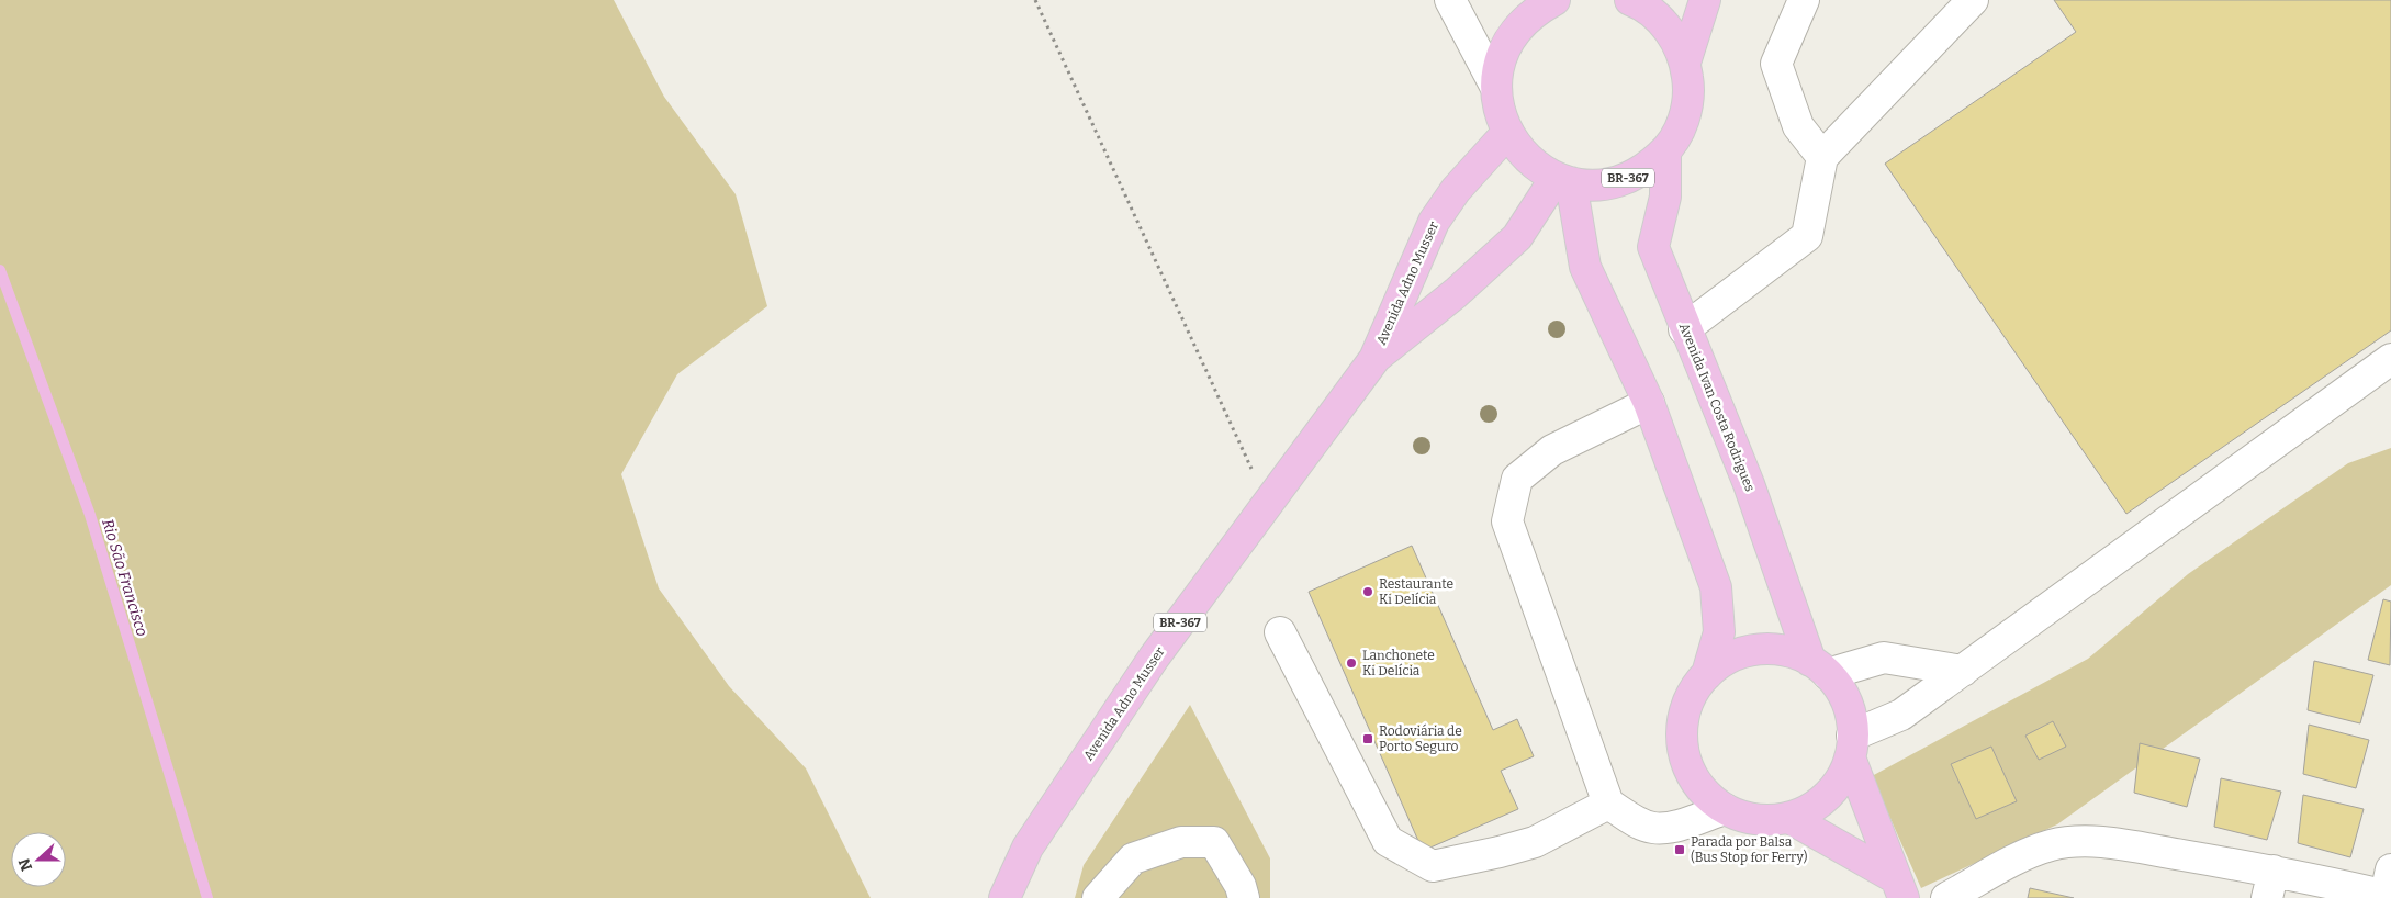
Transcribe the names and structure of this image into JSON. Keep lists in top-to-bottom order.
{
  "streets": {
    "main road": ["BR-367", "Avenida Adno Musser", "Avenida Ivan Costa Rodrigues"]
  },
  "crossings": [
    ["BR-367", "Avenida Adno Musser"],
    ["BR-367", "Avenida Ivan Costa Rodrigues"]
  ],
  "water": ["Rio São Francisco"],
  "places": {
    "other": ["Restaurante Ki Delícia", "Lanchonete Ki Delícia"],
    "transit": ["Rodoviária de Porto Seguro", "Parada por Balsa (Bus Stop for Ferry)"]
  },
  "north": "left"
}
